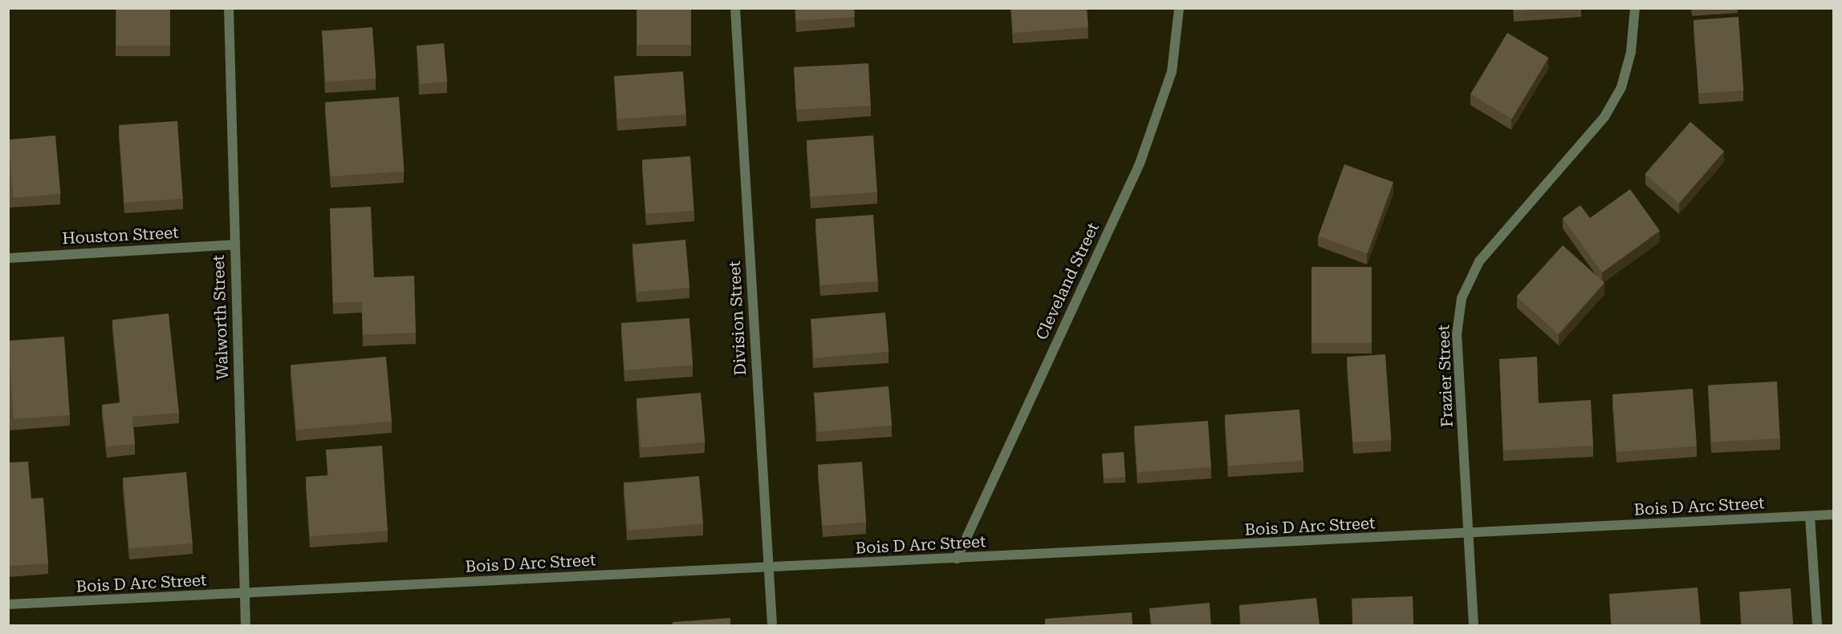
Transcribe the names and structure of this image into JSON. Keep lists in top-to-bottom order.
{
  "streets": {
    "street": [
      "Houston Street",
      "Cleveland Street",
      "Walworth Street",
      "Division Street",
      "Frazier Street",
      "Bois D Arc Street"
    ]
  },
  "crossings": [
    ["Houston Street", "Walworth Street"],
    ["Cleveland Street", "Bois D Arc Street"],
    ["Walworth Street", "Bois D Arc Street"],
    ["Division Street", "Bois D Arc Street"],
    ["Frazier Street", "Bois D Arc Street"]
  ]
}
